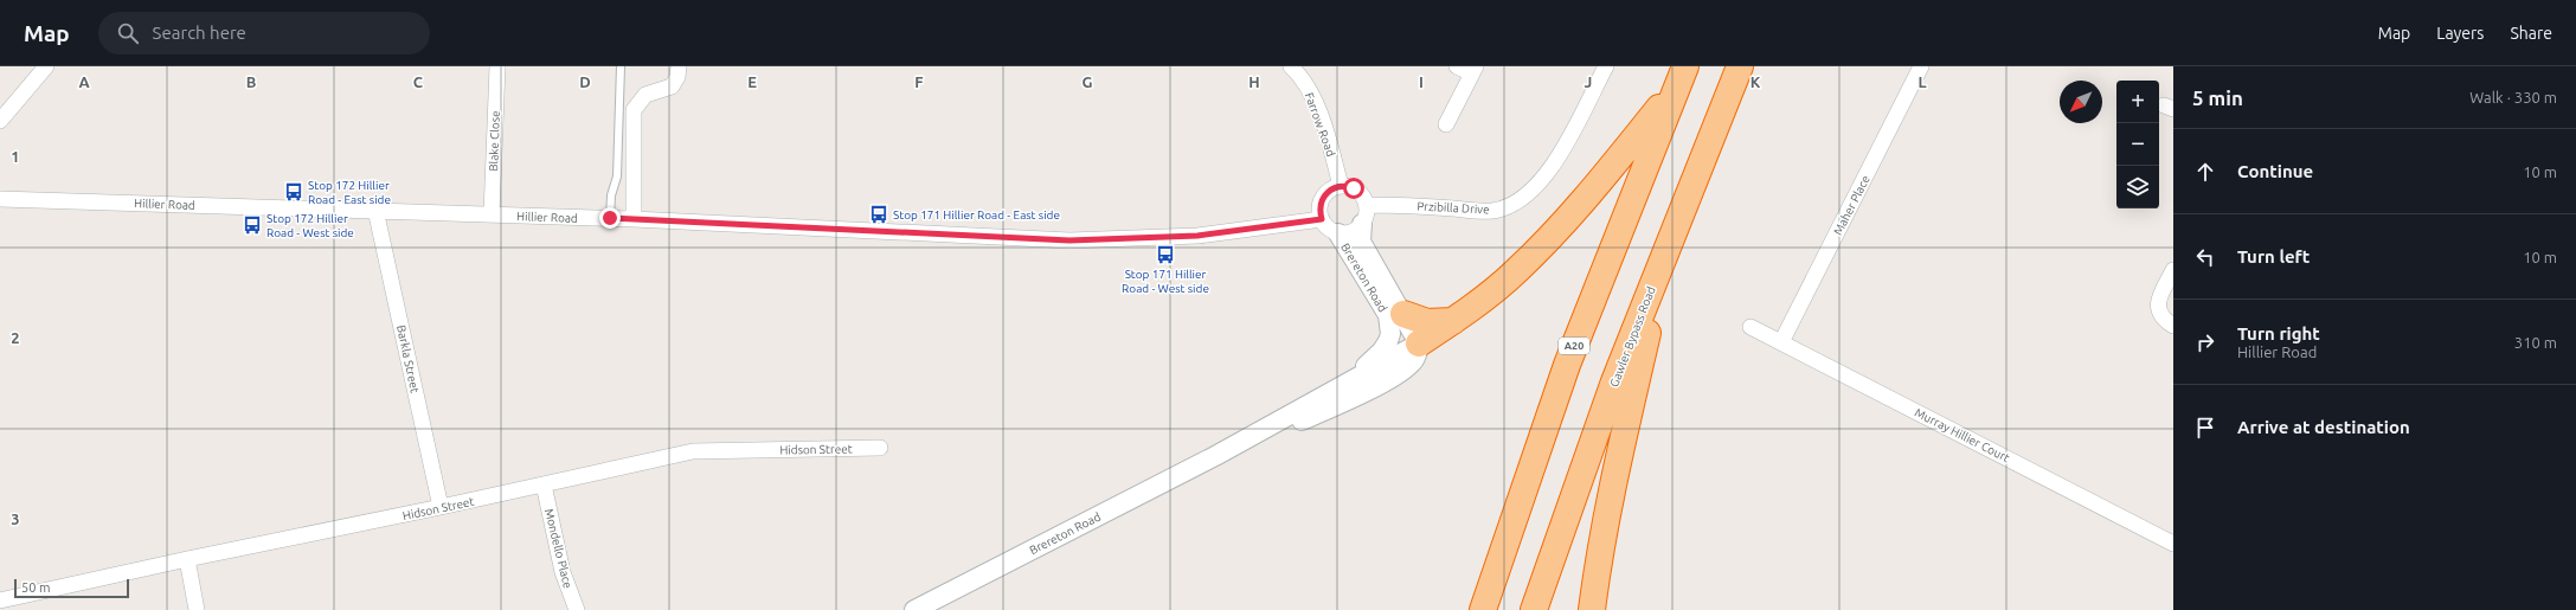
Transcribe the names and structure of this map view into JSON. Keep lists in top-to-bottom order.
{
  "streets": {
    "highway": ["Gawler Bypass Road", "A20"],
    "street": [
      "Farrow Road",
      "Blake Close",
      "Hillier Road",
      "Maher Place",
      "Przibilla Drive",
      "Brereton Road",
      "Barkla Street",
      "Murray Hillier Court",
      "Hidson Street",
      "Mondello Place"
    ]
  },
  "crossings": [
    ["Farrow Road", "Hillier Road"],
    ["Farrow Road", "Przibilla Drive"],
    ["Farrow Road", "Brereton Road"],
    ["Blake Close", "Hillier Road"],
    ["Hillier Road", "Przibilla Drive"],
    ["Hillier Road", "Brereton Road"],
    ["Hillier Road", "Barkla Street"],
    ["Maher Place", "Murray Hillier Court"],
    ["Przibilla Drive", "Brereton Road"],
    ["Barkla Street", "Hidson Street"],
    ["Hidson Street", "Mondello Place"]
  ],
  "places": {
    "bus stop": [
      "Stop 172 Hillier Road - East side",
      "Stop 171 Hillier Road - East side",
      "Stop 172 Hillier Road - West side",
      "Stop 171 Hillier Road - West side"
    ]
  },
  "scale_bar": "50 m",
  "north": "bottom left",
  "page": {
    "header": "Map",
    "search": "Search here",
    "nav": ["Map", "Layers", "Share"],
    "heading": ["5 min", "Walk · 330 m"],
    "map_buttons": ["+", "−"],
    "list": [
      ["Continue", "10 m"],
      ["Turn left", "10 m"],
      ["Turn right", "Hillier Road", "310 m"],
      "Arrive at destination"
    ],
    "scale": "50 m"
  },
  "grid": {
    "columns": [
      "A",
      "B",
      "C",
      "D",
      "E",
      "F",
      "G",
      "H",
      "I",
      "J",
      "K",
      "L"
    ],
    "rows": ["1", "2", "3"]
  }
}
